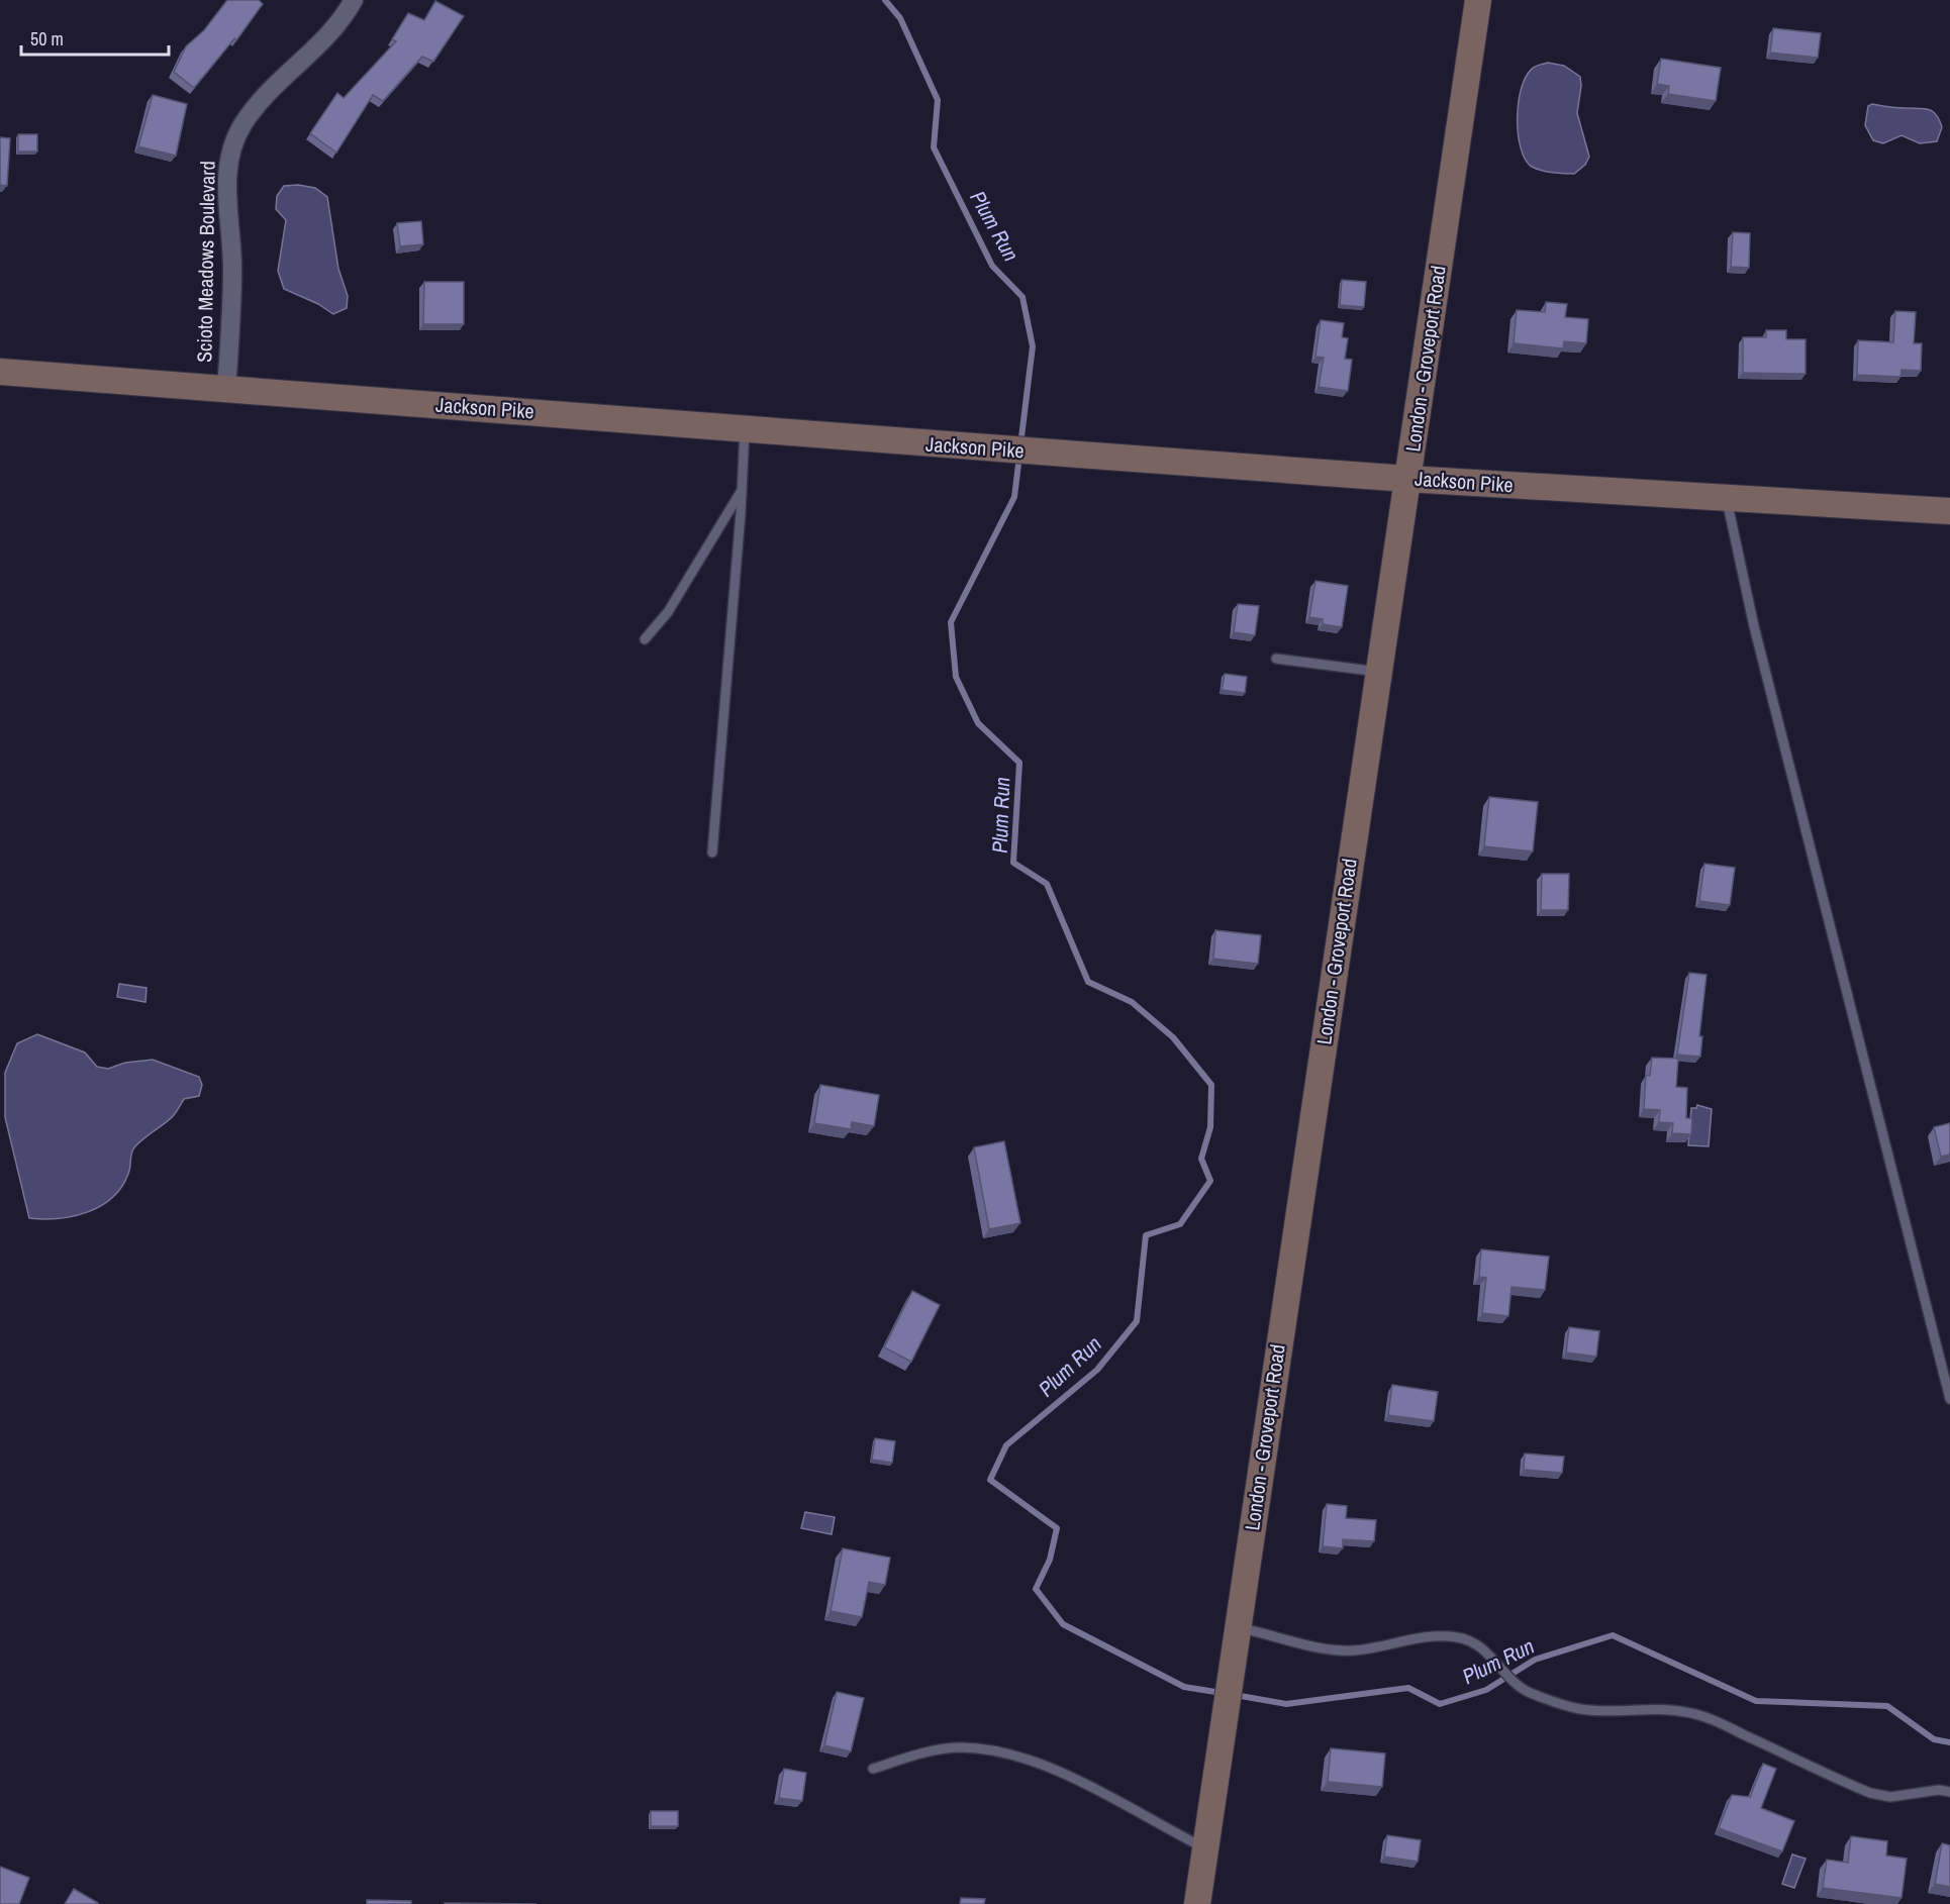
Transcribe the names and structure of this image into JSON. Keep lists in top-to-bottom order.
{
  "streets": {
    "main road": ["London - Groveport Road", "Jackson Pike"],
    "street": ["Scioto Meadows Boulevard"]
  },
  "crossings": [
    ["Scioto Meadows Boulevard", "Jackson Pike"],
    ["London - Groveport Road", "Jackson Pike"]
  ],
  "water": ["Plum Run"],
  "scale_bar": "50 m"
}
